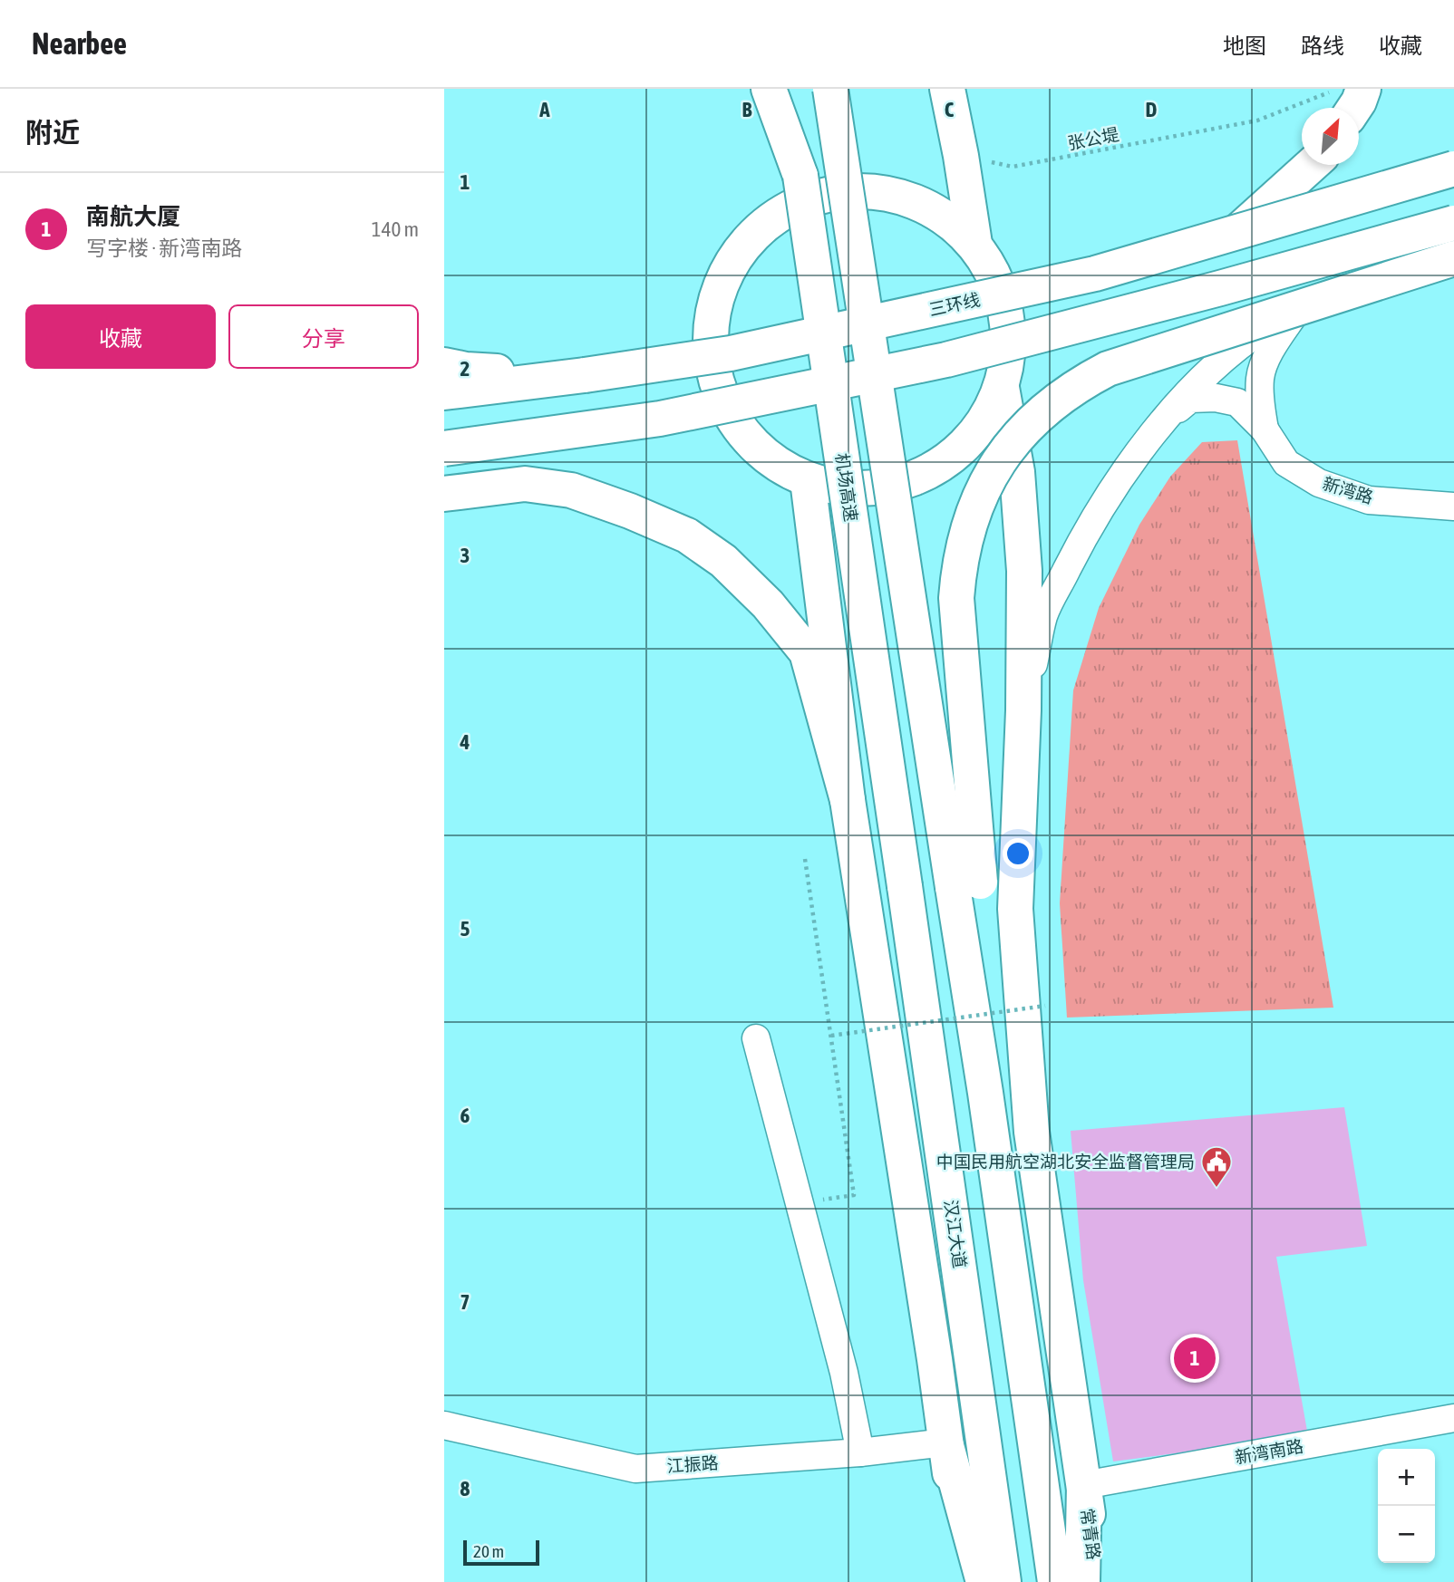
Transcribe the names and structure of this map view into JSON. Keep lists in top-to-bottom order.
{
  "streets": {
    "main road": [
      "三环线",
      "机场高速",
      "汉江大道",
      "常青路"
    ],
    "street": ["新湾路", "新湾南路", "江振路"],
    "path": ["张公堤"]
  },
  "crossings": [
    ["机场高速", "汉江大道"],
    ["新湾南路", "常青路"]
  ],
  "places": {
    "public building": ["中国民用航空湖北安全监督管理局"]
  },
  "scale_bar": "20 m",
  "north": "top right",
  "page": {
    "header": "Nearbee",
    "nav": ["地图", "路线", "收藏"],
    "heading": "附近",
    "list": [
      {
        "mark": "1",
        "name": "南航大厦",
        "note": "写字楼 · 新湾南路",
        "value": "140 m"
      }
    ],
    "buttons": ["收藏", "分享"],
    "pins": "1",
    "map_buttons": ["+", "−"],
    "scale": "20 m"
  },
  "grid": {
    "columns": [
      "A",
      "B",
      "C",
      "D"
    ],
    "rows": [
      "1",
      "2",
      "3",
      "4",
      "5",
      "6",
      "7",
      "8"
    ]
  }
}
